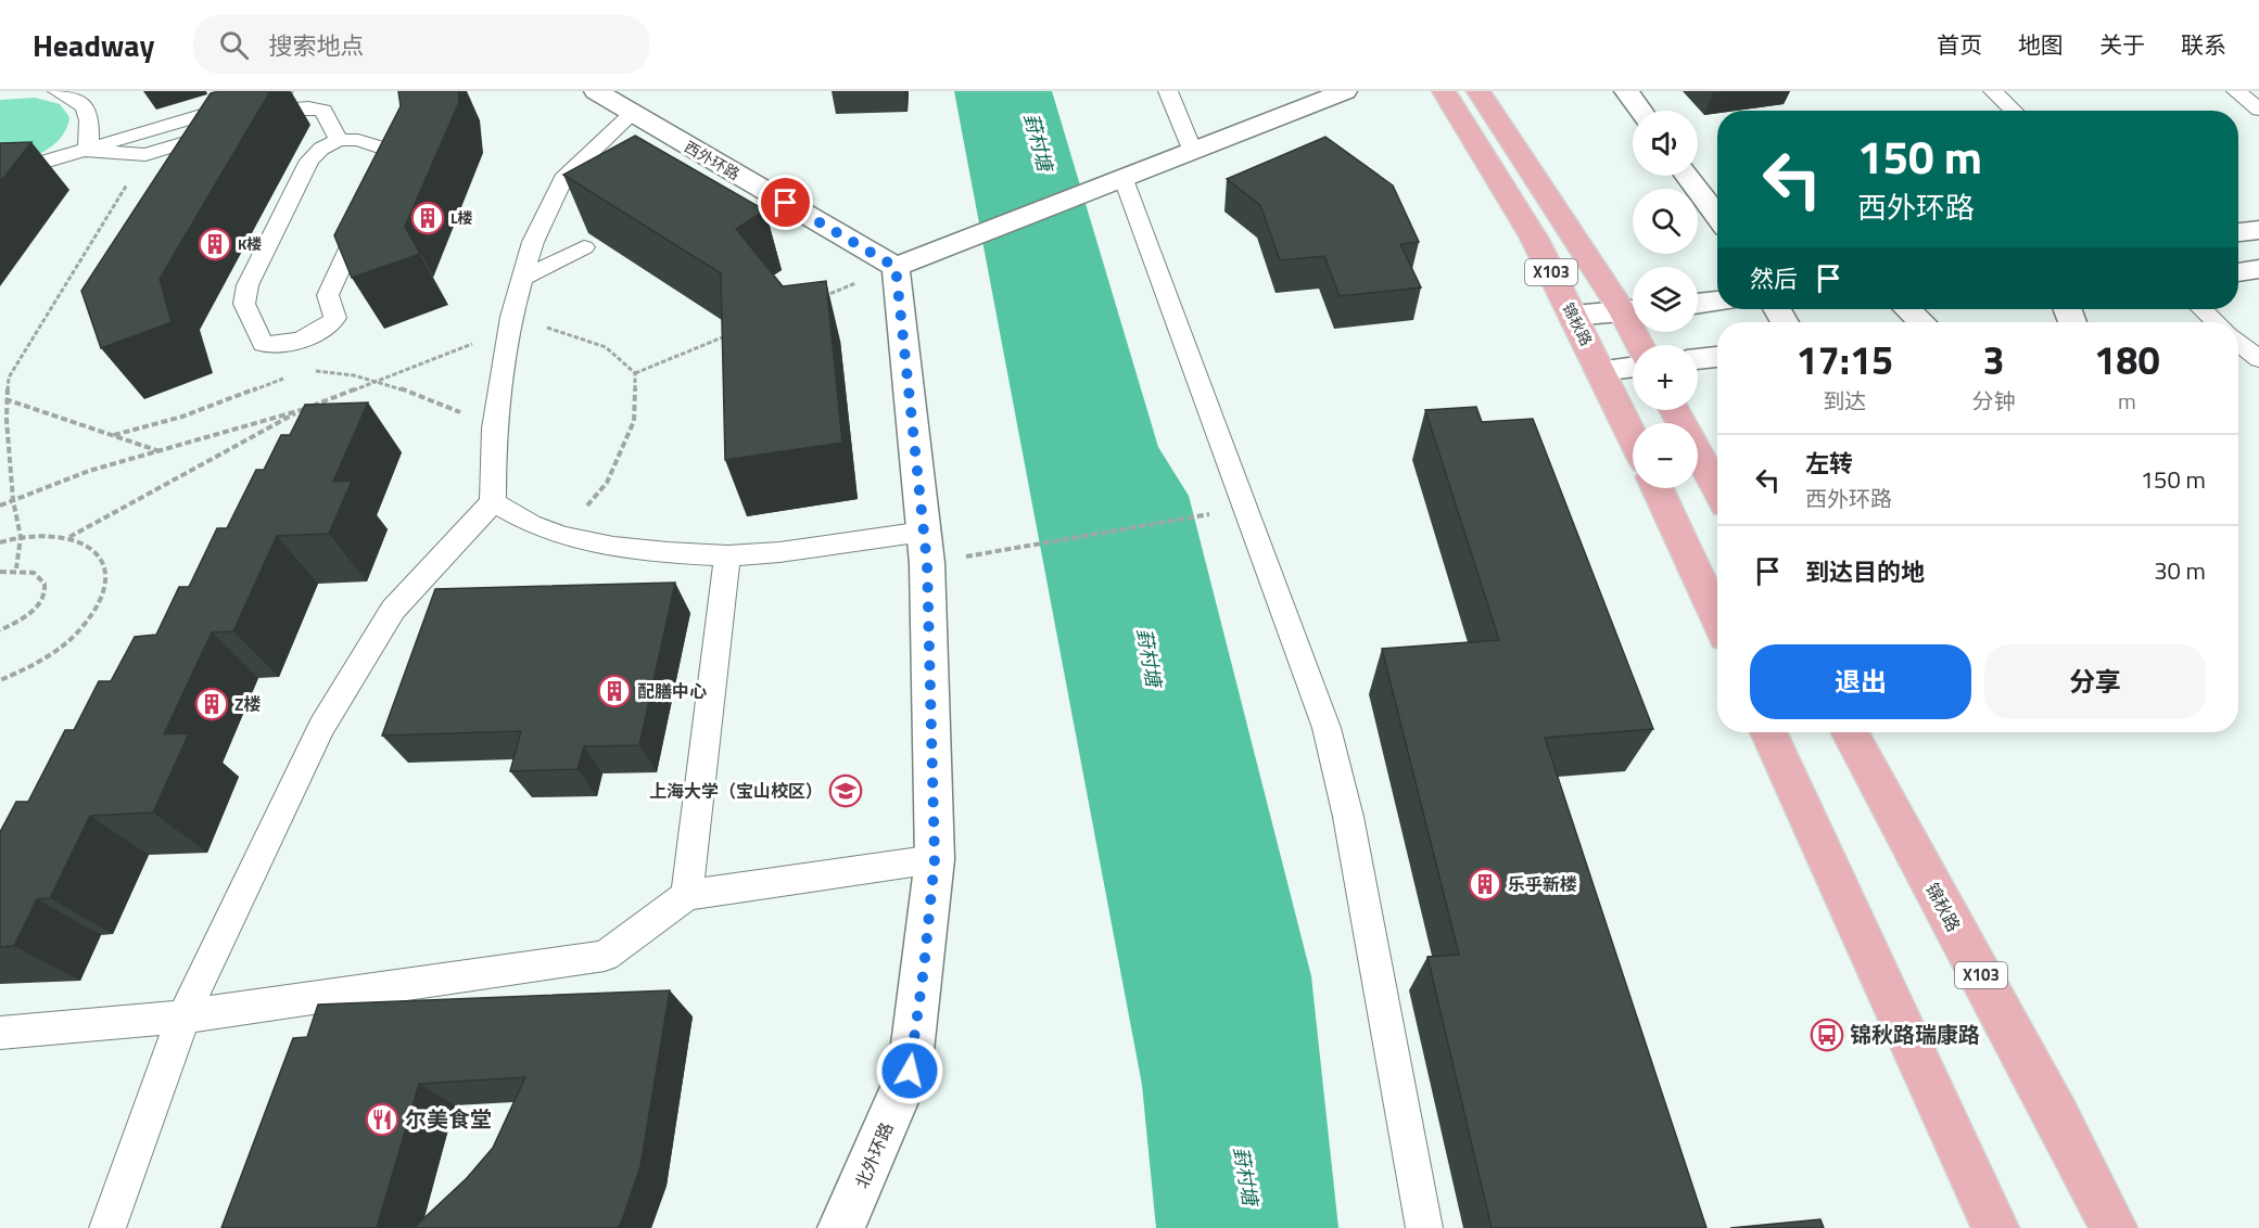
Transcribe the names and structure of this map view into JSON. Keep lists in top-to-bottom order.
{
  "streets": {
    "main road": ["X103", "锦秋路"],
    "street": ["西外环路", "北外环路"]
  },
  "crossings": [
    ["西外环路", "北外环路"]
  ],
  "water": ["葑村塘"],
  "places": {
    "building": [
      "L楼",
      "K楼",
      "配膳中心",
      "Z楼",
      "乐乎新楼"
    ],
    "school or university": ["上海大学（宝山校区）"],
    "bus stop": ["锦秋路瑞康路"],
    "restaurant": ["尔美食堂"]
  },
  "page": {
    "header": "Headway",
    "search": "搜索地点",
    "nav": [
      "首页",
      "地图",
      "关于",
      "联系"
    ],
    "map_buttons": ["+", "−"],
    "turn": ["150 m", "西外环路"],
    "then": "然后",
    "eta": [
      "17:15",
      "到达",
      "3",
      "分钟",
      "180",
      "m"
    ],
    "list": [
      {
        "name": "左转",
        "note": "西外环路",
        "value": "150 m"
      },
      {
        "name": "到达目的地",
        "value": "30 m"
      }
    ],
    "buttons": ["退出", "分享"]
  }
}
